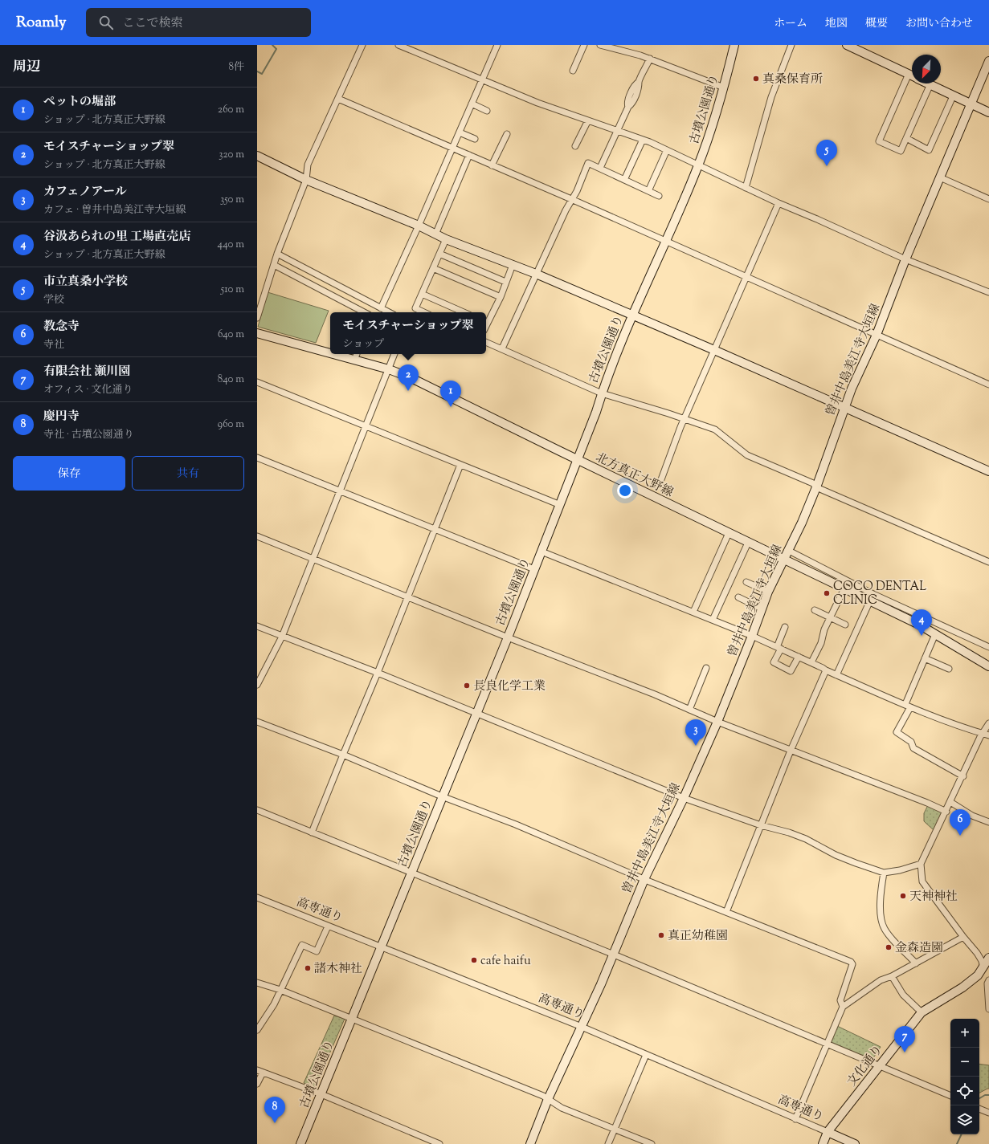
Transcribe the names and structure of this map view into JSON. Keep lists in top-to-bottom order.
{
  "streets": {
    "street": [
      "古墳公園通り",
      "曽井中島美江寺大垣線",
      "北方真正大野線",
      "高専通り",
      "文化通り"
    ]
  },
  "crossings": [
    ["古墳公園通り", "北方真正大野線"],
    ["古墳公園通り", "高専通り"],
    ["曽井中島美江寺大垣線", "北方真正大野線"],
    ["曽井中島美江寺大垣線", "高専通り"],
    ["高専通り", "文化通り"]
  ],
  "places": [
    "真桑保育所",
    "COCO DENTAL CLINIC",
    "長良化学工業",
    "天神神社",
    "真正幼稚園",
    "金森造園",
    "cafe haifu",
    "諸木神社"
  ],
  "north": "bottom left",
  "page": {
    "header": "Roamly",
    "search": "ここで検索",
    "nav": [
      "ホーム",
      "地図",
      "概要",
      "お問い合わせ"
    ],
    "heading": ["周辺", "8件"],
    "list": [
      {
        "mark": "1",
        "name": "ペットの堀部",
        "note": "ショップ · 北方真正大野線",
        "value": "260 m"
      },
      {
        "mark": "2",
        "name": "モイスチャーショップ翠",
        "note": "ショップ · 北方真正大野線",
        "value": "320 m"
      },
      {
        "mark": "3",
        "name": "カフェノアール",
        "note": "カフェ · 曽井中島美江寺大垣線",
        "value": "350 m"
      },
      {
        "mark": "4",
        "name": "谷汲あられの里 工場直売店",
        "note": "ショップ · 北方真正大野線",
        "value": "440 m"
      },
      {
        "mark": "5",
        "name": "市立真桑小学校",
        "note": "学校",
        "value": "510 m"
      },
      {
        "mark": "6",
        "name": "教念寺",
        "note": "寺社",
        "value": "640 m"
      },
      {
        "mark": "7",
        "name": "有限会社 瀬川園",
        "note": "オフィス · 文化通り",
        "value": "840 m"
      },
      {
        "mark": "8",
        "name": "慶円寺",
        "note": "寺社 · 古墳公園通り",
        "value": "960 m"
      }
    ],
    "pins": [
      "5",
      "2",
      "1",
      "4",
      "3",
      "6",
      "7",
      "8"
    ],
    "popup": ["モイスチャーショップ翠", "ショップ"],
    "buttons": ["保存", "共有"],
    "map_buttons": ["+", "−"]
  }
}
